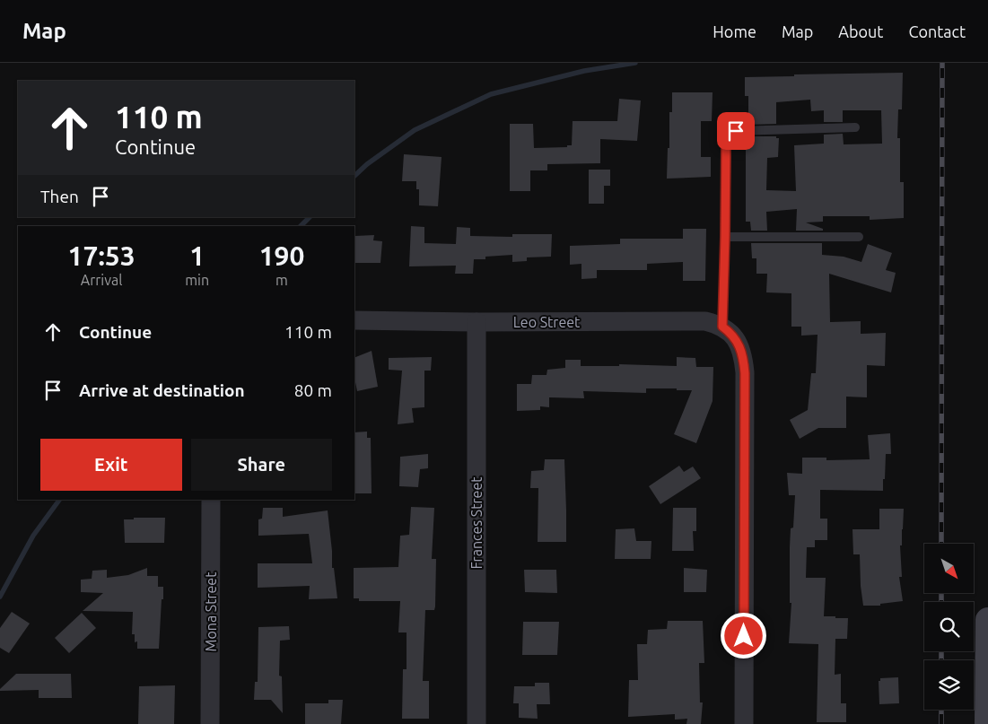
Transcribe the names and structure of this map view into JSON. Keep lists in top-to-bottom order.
{
  "streets": {
    "street": ["Leo Street", "Frances Street", "Mona Street"]
  },
  "crossings": [
    ["Leo Street", "Frances Street"]
  ],
  "north": "bottom right",
  "page": {
    "header": "Map",
    "nav": [
      "Home",
      "Map",
      "About",
      "Contact"
    ],
    "turn": ["110 m", "Continue"],
    "then": "Then",
    "eta": [
      "17:53",
      "Arrival",
      "1",
      "min",
      "190",
      "m"
    ],
    "list": [
      {
        "name": "Continue",
        "value": "110 m"
      },
      {
        "name": "Arrive at destination",
        "value": "80 m"
      }
    ],
    "buttons": ["Exit", "Share"]
  }
}
